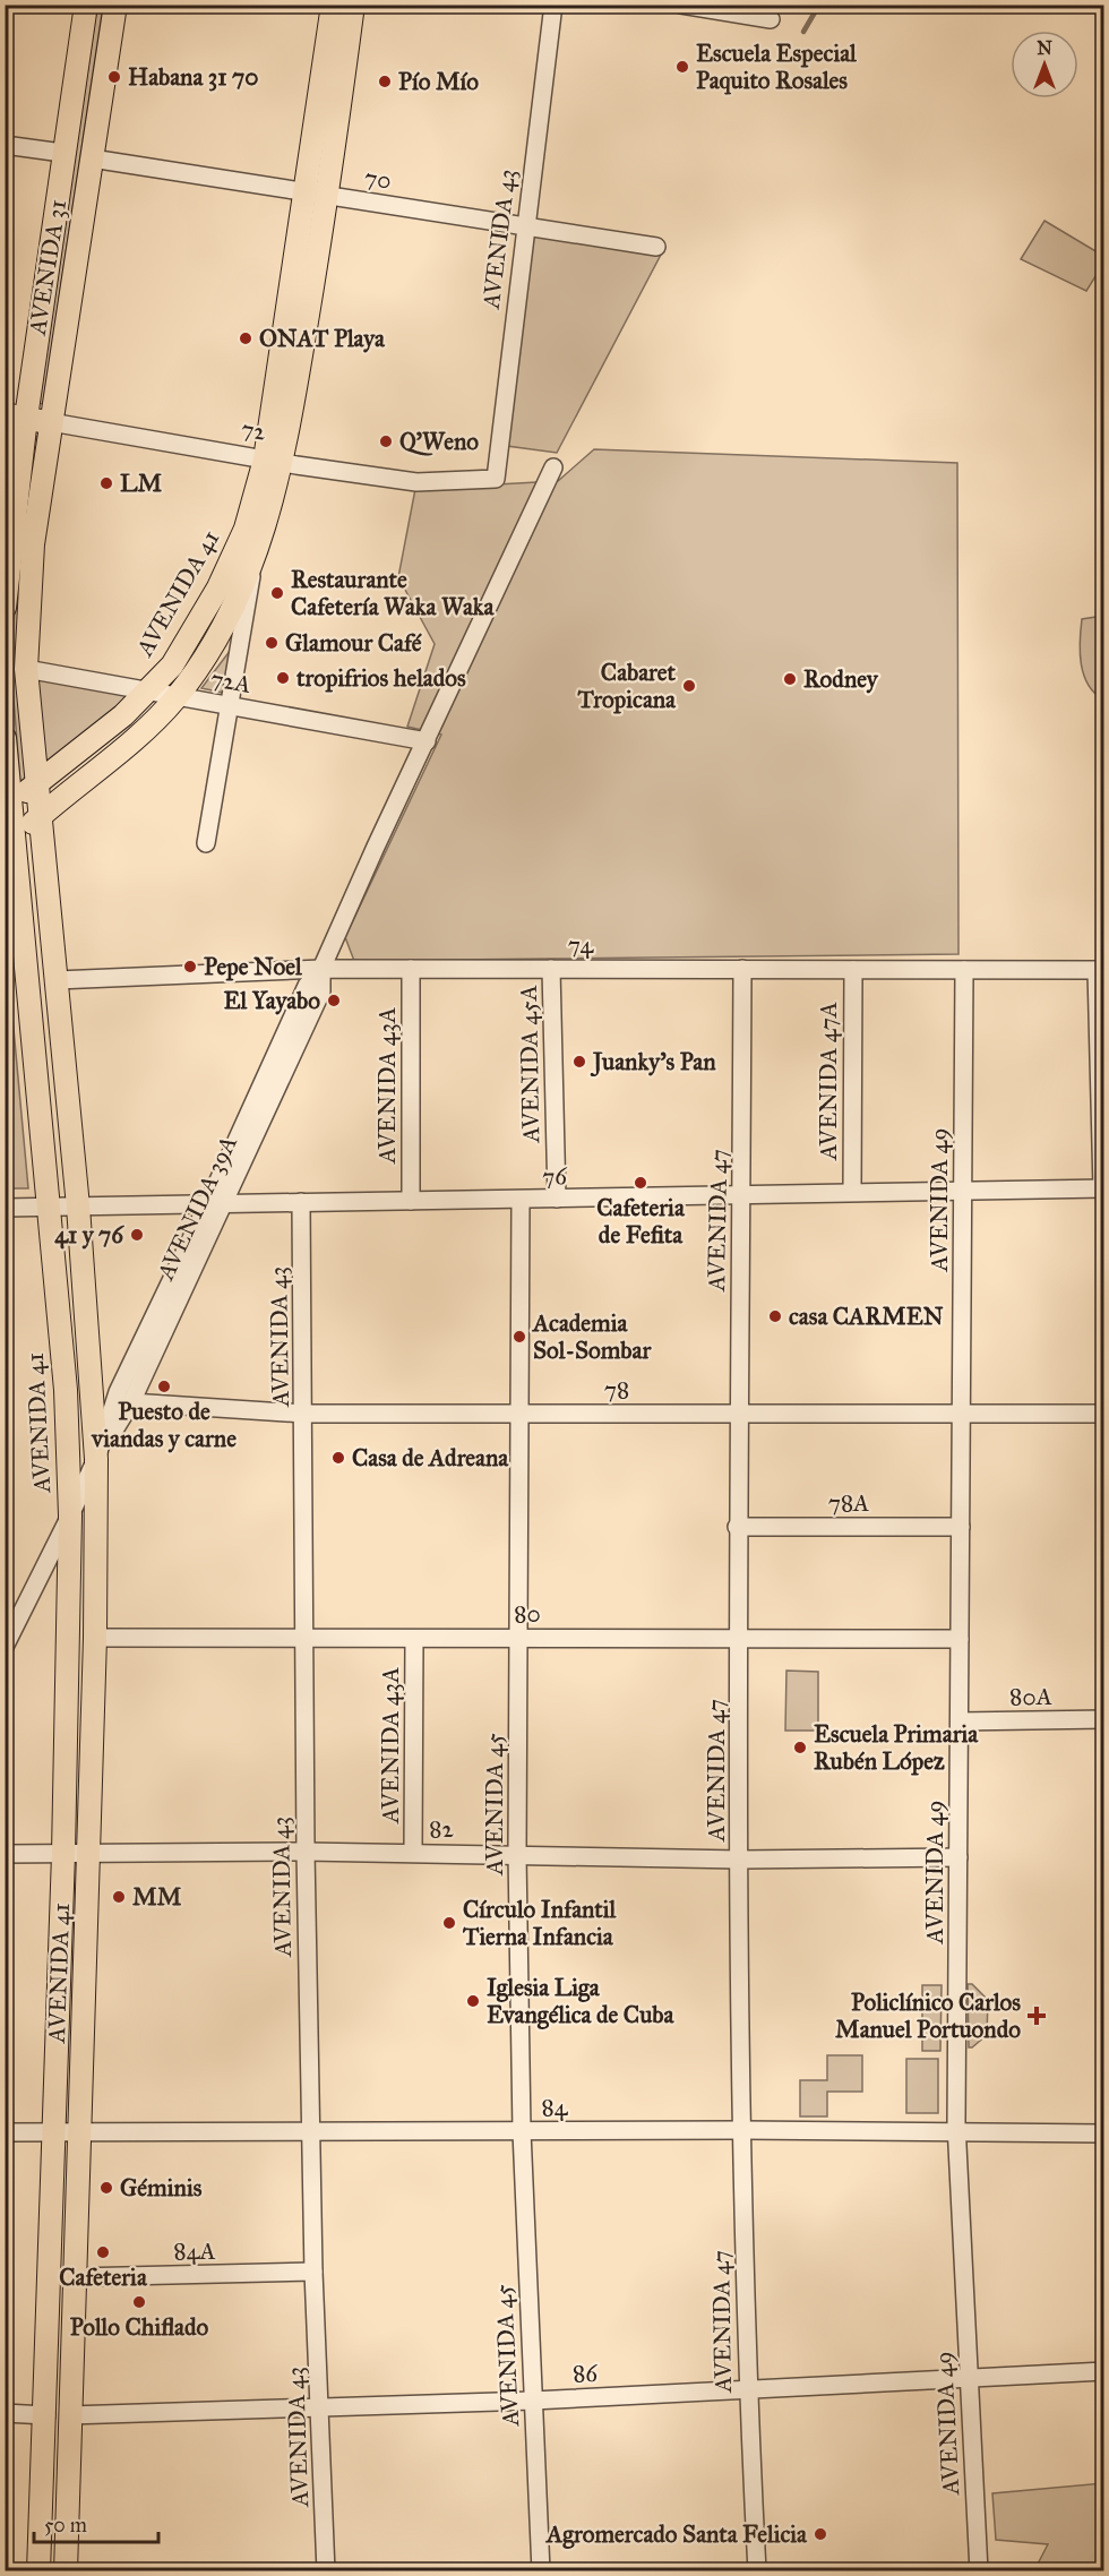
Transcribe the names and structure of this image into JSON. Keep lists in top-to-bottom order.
{
  "streets": {
    "main road": ["AVENIDA 31", "72", "AVENIDA 41"],
    "street": [
      "70",
      "AVENIDA 43",
      "72A",
      "74",
      "AVENIDA 45A",
      "AVENIDA 47A",
      "AVENIDA 43A",
      "76",
      "AVENIDA 49",
      "AVENIDA 39A",
      "AVENIDA 47",
      "78",
      "78A",
      "80",
      "80A",
      "AVENIDA 45",
      "82",
      "84",
      "84A",
      "86"
    ]
  },
  "crossings": [
    ["70", "AVENIDA 43"],
    ["70", "AVENIDA 31"],
    ["70", "AVENIDA 41"],
    ["AVENIDA 43", "72"],
    ["AVENIDA 43", "76"],
    ["AVENIDA 43", "78"],
    ["AVENIDA 43", "80"],
    ["AVENIDA 43", "82"],
    ["AVENIDA 43", "84"],
    ["AVENIDA 43", "84A"],
    ["AVENIDA 43", "86"],
    ["AVENIDA 31", "72"],
    ["AVENIDA 31", "AVENIDA 41"],
    ["AVENIDA 31", "72A"],
    ["72", "AVENIDA 41"],
    ["AVENIDA 41", "72A"],
    ["AVENIDA 41", "74"],
    ["AVENIDA 41", "76"],
    ["AVENIDA 41", "AVENIDA 39A"],
    ["AVENIDA 41", "80"],
    ["AVENIDA 41", "82"],
    ["AVENIDA 41", "84"],
    ["AVENIDA 41", "84A"],
    ["AVENIDA 41", "86"],
    ["72A", "AVENIDA 39A"],
    ["74", "AVENIDA 45A"],
    ["74", "AVENIDA 47A"],
    ["74", "AVENIDA 43A"],
    ["74", "AVENIDA 49"],
    ["74", "AVENIDA 39A"],
    ["74", "AVENIDA 47"],
    ["AVENIDA 45A", "76"],
    ["AVENIDA 47A", "76"],
    ["AVENIDA 43A", "76"],
    ["AVENIDA 43A", "80"],
    ["AVENIDA 43A", "82"],
    ["76", "AVENIDA 49"],
    ["76", "AVENIDA 39A"],
    ["76", "AVENIDA 47"],
    ["76", "AVENIDA 45"],
    ["AVENIDA 49", "78"],
    ["AVENIDA 49", "78A"],
    ["AVENIDA 49", "80"],
    ["AVENIDA 49", "80A"],
    ["AVENIDA 49", "82"],
    ["AVENIDA 49", "84"],
    ["AVENIDA 49", "86"],
    ["AVENIDA 39A", "78"],
    ["AVENIDA 47", "78"],
    ["AVENIDA 47", "78A"],
    ["AVENIDA 47", "80"],
    ["AVENIDA 47", "82"],
    ["AVENIDA 47", "84"],
    ["AVENIDA 47", "86"],
    ["78", "AVENIDA 45"],
    ["80", "AVENIDA 45"],
    ["AVENIDA 45", "82"],
    ["AVENIDA 45", "84"],
    ["AVENIDA 45", "86"]
  ],
  "places": {
    "other": [
      "Escuela Especial Paquito Rosales",
      "Habana 31 70",
      "Pío Mío",
      "ONAT Playa",
      "Q'Weno",
      "LM",
      "Restaurante Cafetería Waka Waka",
      "Glamour Café",
      "tropifrios helados",
      "Rodney",
      "Cabaret Tropicana",
      "Pepe Noel",
      "El Yayabo",
      "Juanky's Pan",
      "Cafeteria de Fefita",
      "41 y 76",
      "casa CARMEN",
      "Academia Sol-Sombar",
      "Puesto de viandas y carne",
      "Casa de Adreana",
      "Escuela Primaria Rubén López",
      "MM",
      "Círculo Infantil Tierna Infancia",
      "Iglesia Liga Evangélica de Cuba",
      "Géminis",
      "Cafeteria",
      "Pollo Chiflado",
      "Agromercado Santa Felicia"
    ],
    "health": ["Policlínico Carlos Manuel Portuondo"]
  },
  "scale_bar": "50 m",
  "north": "top"
}
